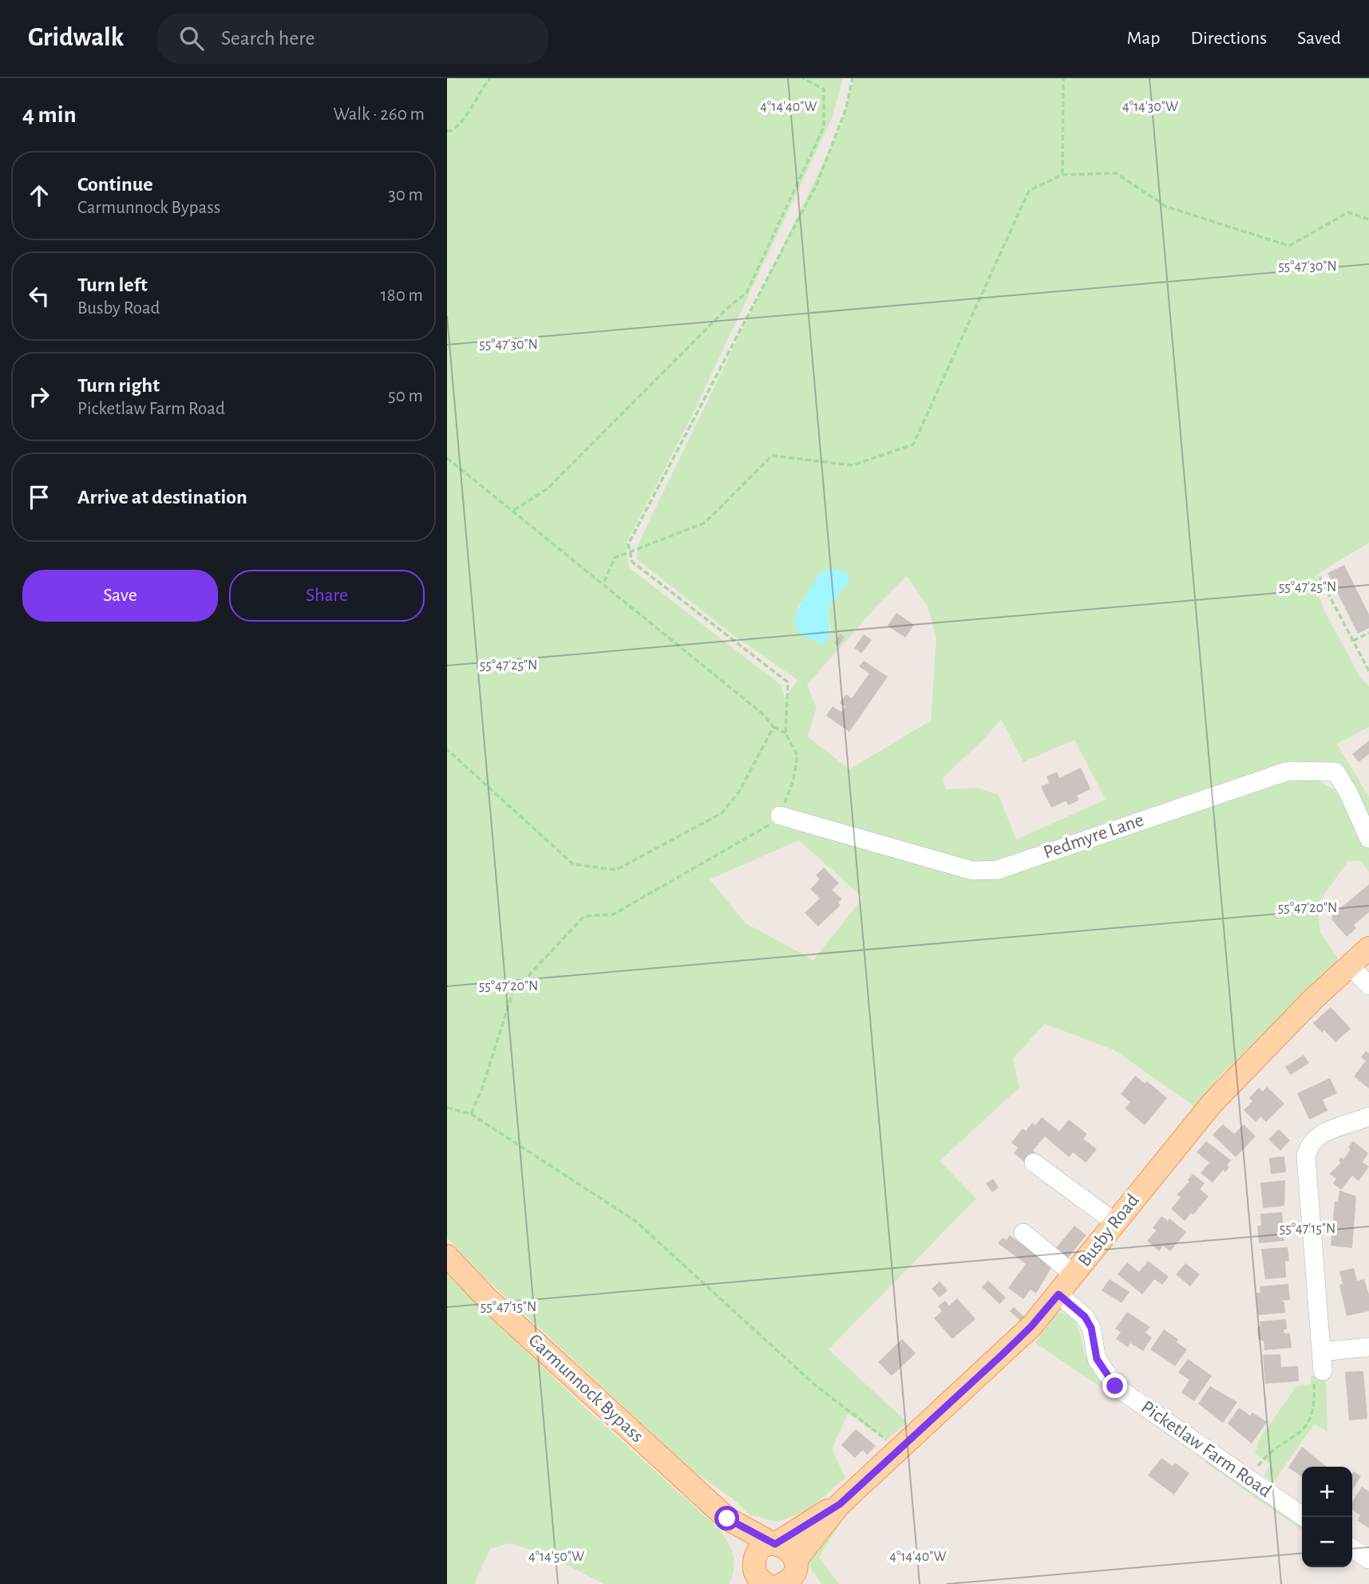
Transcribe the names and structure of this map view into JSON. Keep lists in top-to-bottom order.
{
  "streets": {
    "main road": ["Busby Road", "Carmunnock Bypass"],
    "street": ["Pedmyre Lane", "Picketlaw Farm Road"]
  },
  "crossings": [
    ["Busby Road", "Carmunnock Bypass"],
    ["Busby Road", "Picketlaw Farm Road"]
  ],
  "page": {
    "header": "Gridwalk",
    "search": "Search here",
    "nav": ["Map", "Directions", "Saved"],
    "heading": ["4 min", "Walk · 260 m"],
    "list": [
      ["Continue", "Carmunnock Bypass", "30 m"],
      ["Turn left", "Busby Road", "180 m"],
      ["Turn right", "Picketlaw Farm Road", "50 m"],
      "Arrive at destination"
    ],
    "buttons": ["Save", "Share"],
    "map_buttons": ["+", "−"]
  },
  "coordinates": [
    "4°14'40\"W",
    "4°14'30\"W",
    "55°47'30\"N",
    "55°47'25\"N",
    "55°47'20\"N",
    "55°47'15\"N",
    "4°14'50\"W"
  ]
}
